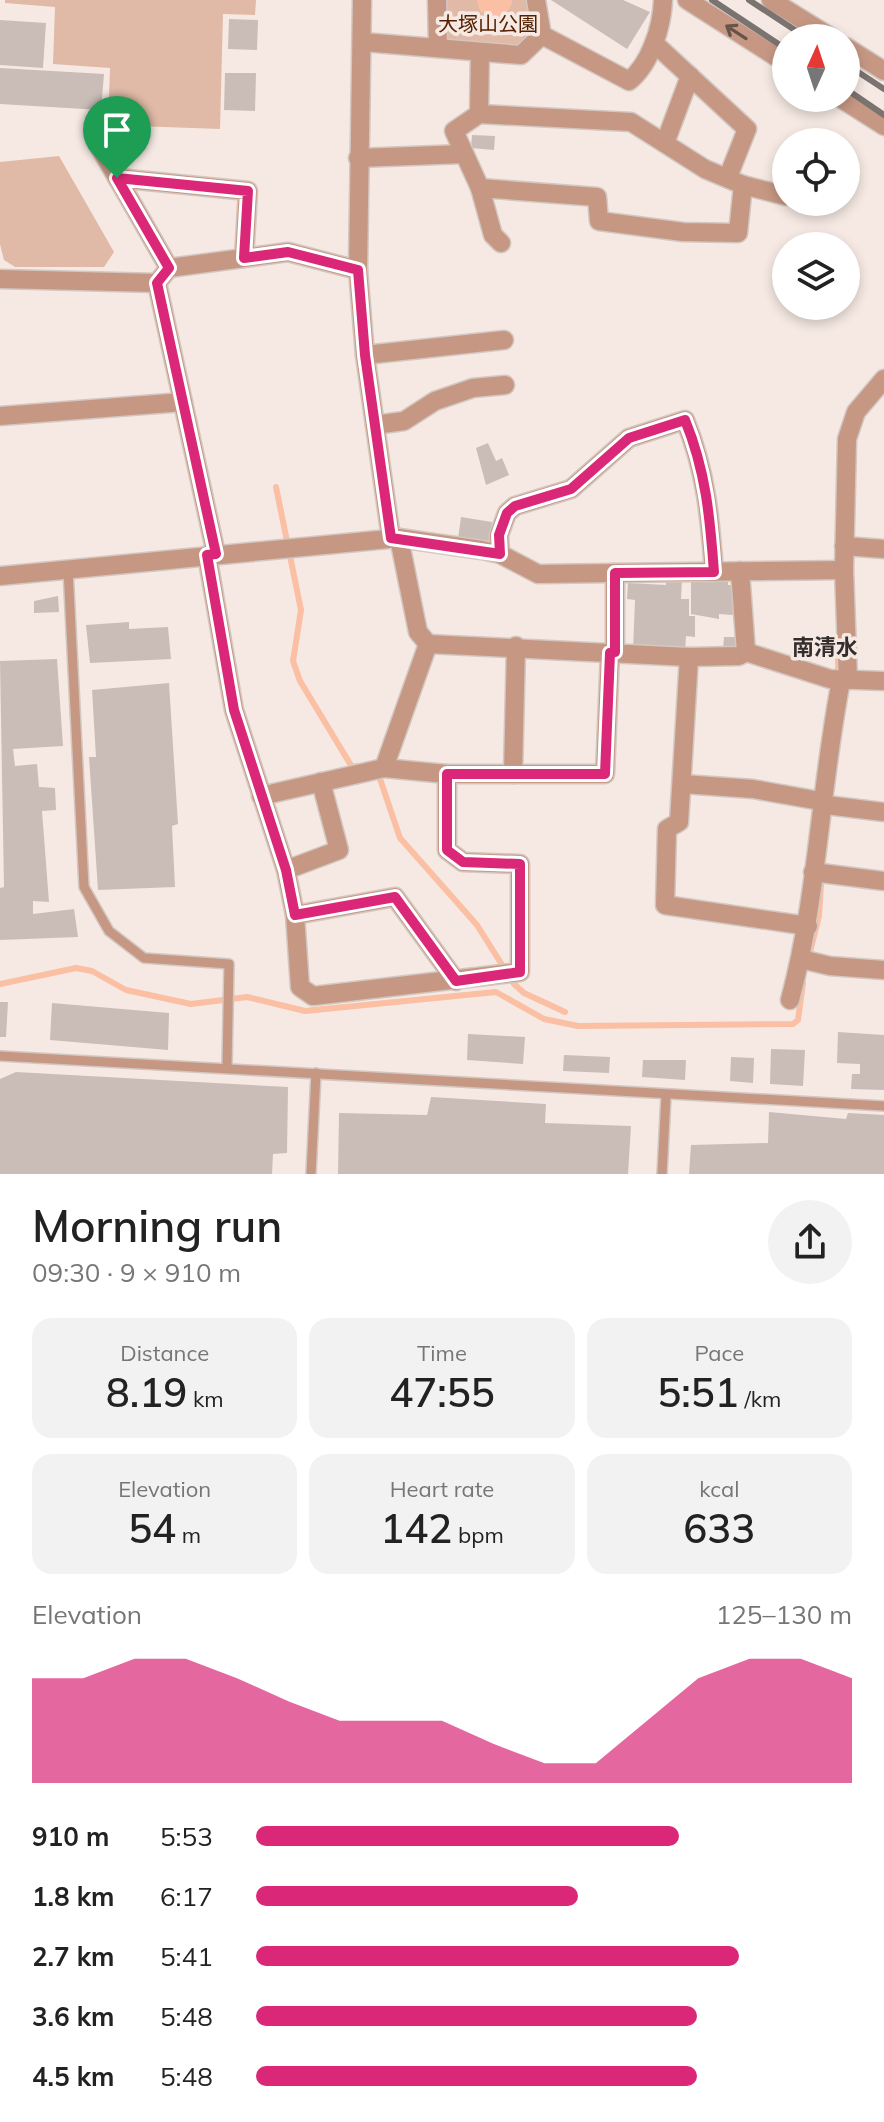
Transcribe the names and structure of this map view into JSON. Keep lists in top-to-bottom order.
{
  "districts": ["南清水"],
  "parks": ["大塚山公園"],
  "north": "top",
  "page": {
    "heading": ["Morning run", "09:30 · 9 × 910 m"],
    "stats": [
      ["Distance", "8.19 km"],
      ["Time", "47:55"],
      ["Pace", "5:51 /km"],
      ["Elevation", "54 m"],
      ["Heart rate", "142 bpm"],
      ["kcal", "633"]
    ],
    "chart": ["Elevation", "125–130 m"],
    "list": [
      {
        "name": "910 m",
        "note": "5:53"
      },
      {
        "name": "1.8 km",
        "note": "6:17"
      },
      {
        "name": "2.7 km",
        "note": "5:41"
      },
      {
        "name": "3.6 km",
        "note": "5:48"
      },
      {
        "name": "4.5 km",
        "note": "5:48"
      }
    ]
  }
}
